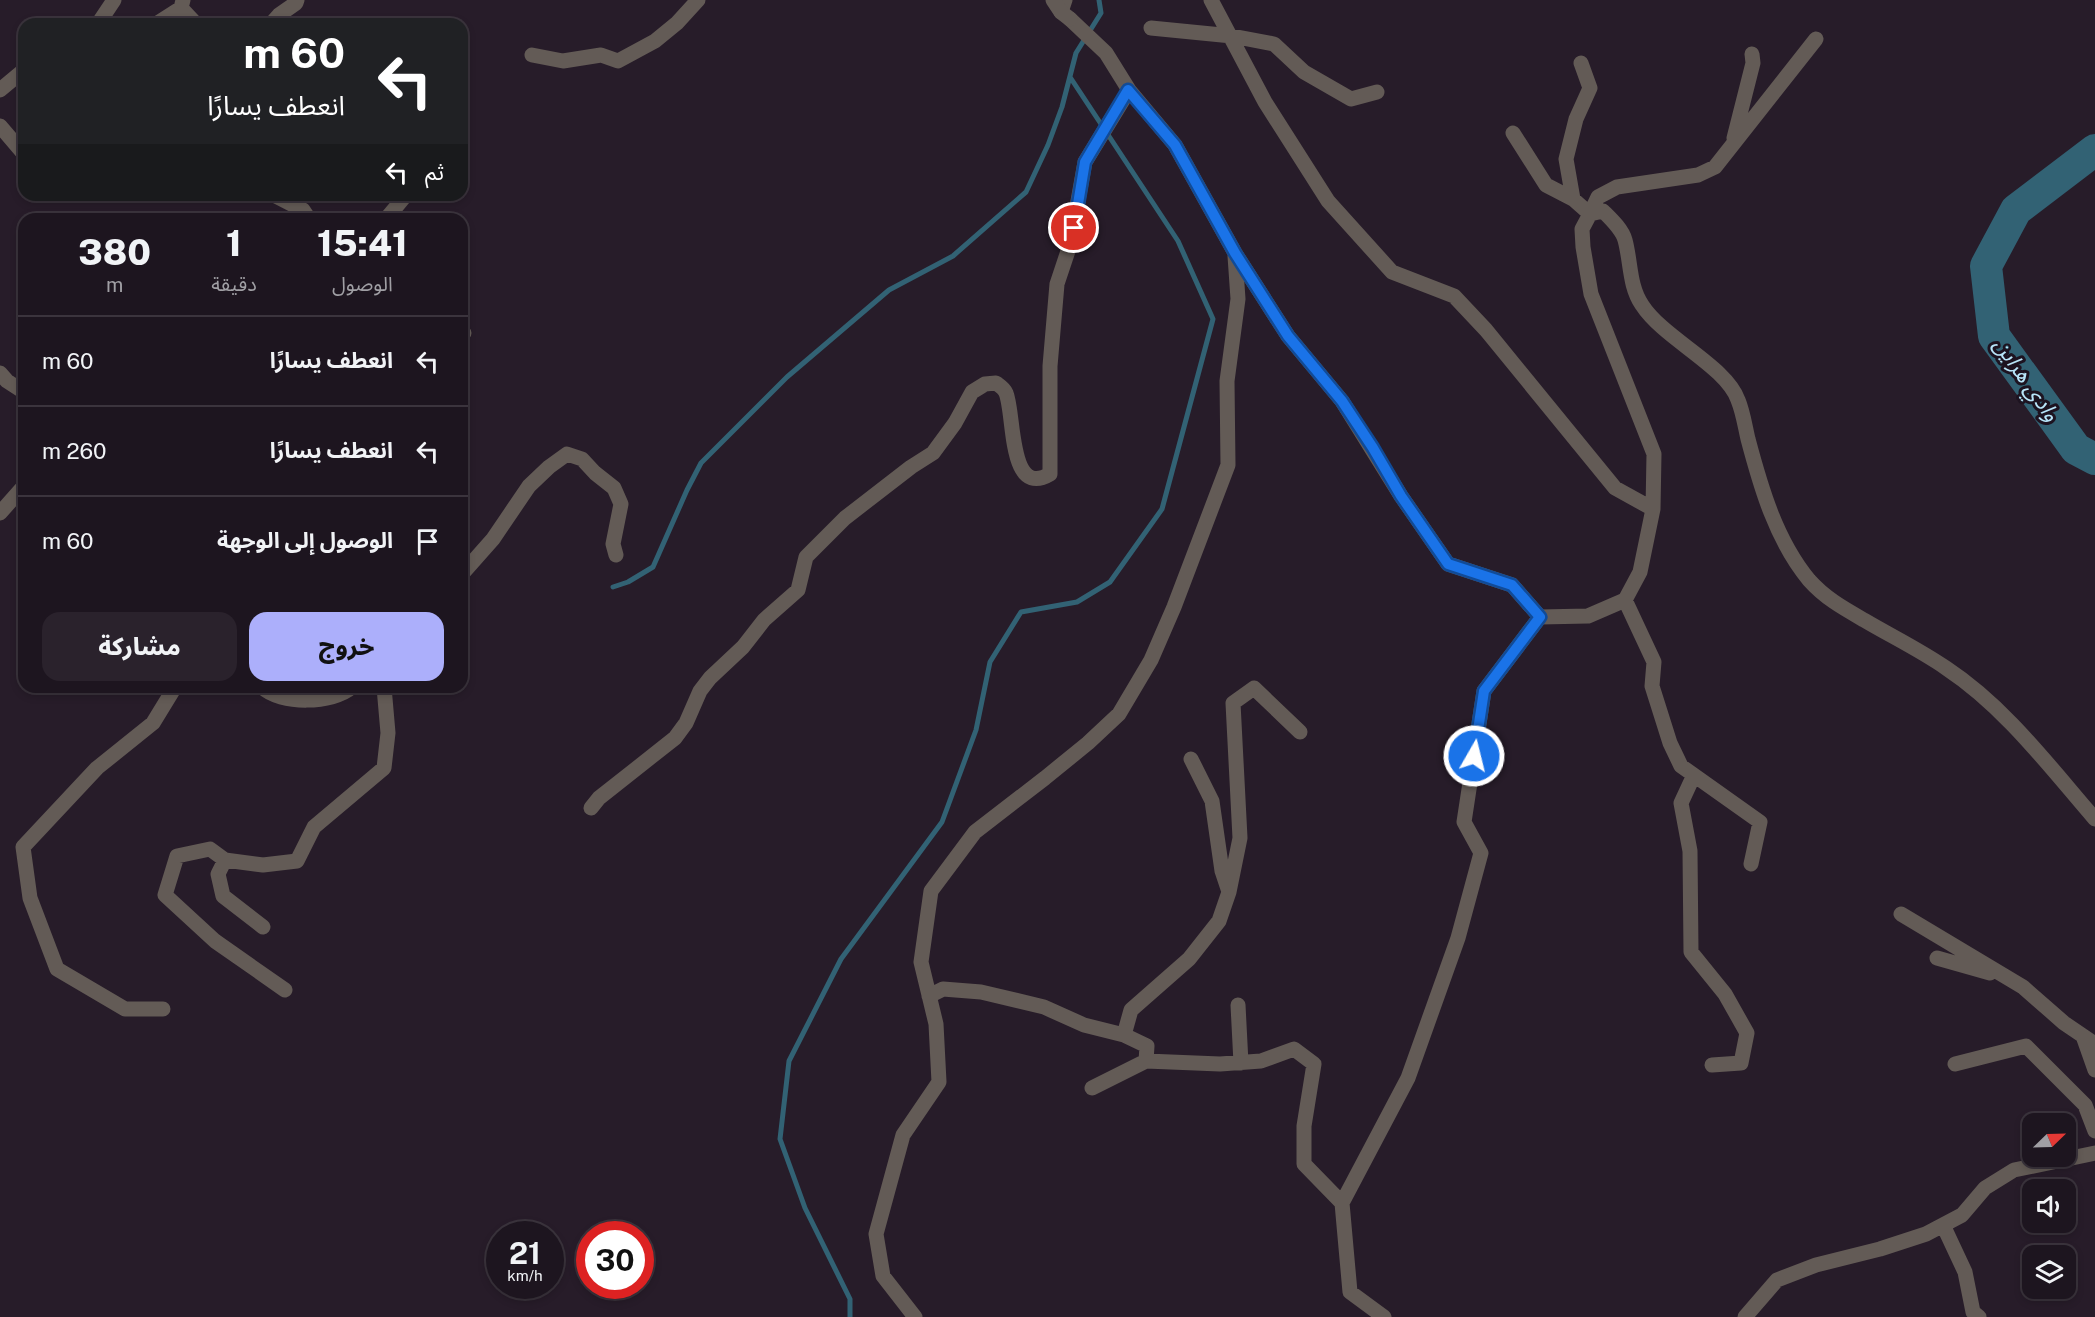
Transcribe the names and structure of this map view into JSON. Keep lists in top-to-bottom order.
{
  "water": ["وادي هراين"],
  "north": "top right",
  "page": {
    "turn": ["60 m", "انعطف يسارًا"],
    "then": "ثم",
    "eta": [
      "15:41",
      "الوصول",
      "1",
      "دقيقة",
      "380",
      "m"
    ],
    "list": [
      {
        "name": "انعطف يسارًا",
        "value": "60 m"
      },
      {
        "name": "انعطف يسارًا",
        "value": "260 m"
      },
      {
        "name": "الوصول إلى الوجهة",
        "value": "60 m"
      }
    ],
    "buttons": ["خروج", "مشاركة"],
    "speed": "21 km/h",
    "limit": "30"
  }
}
